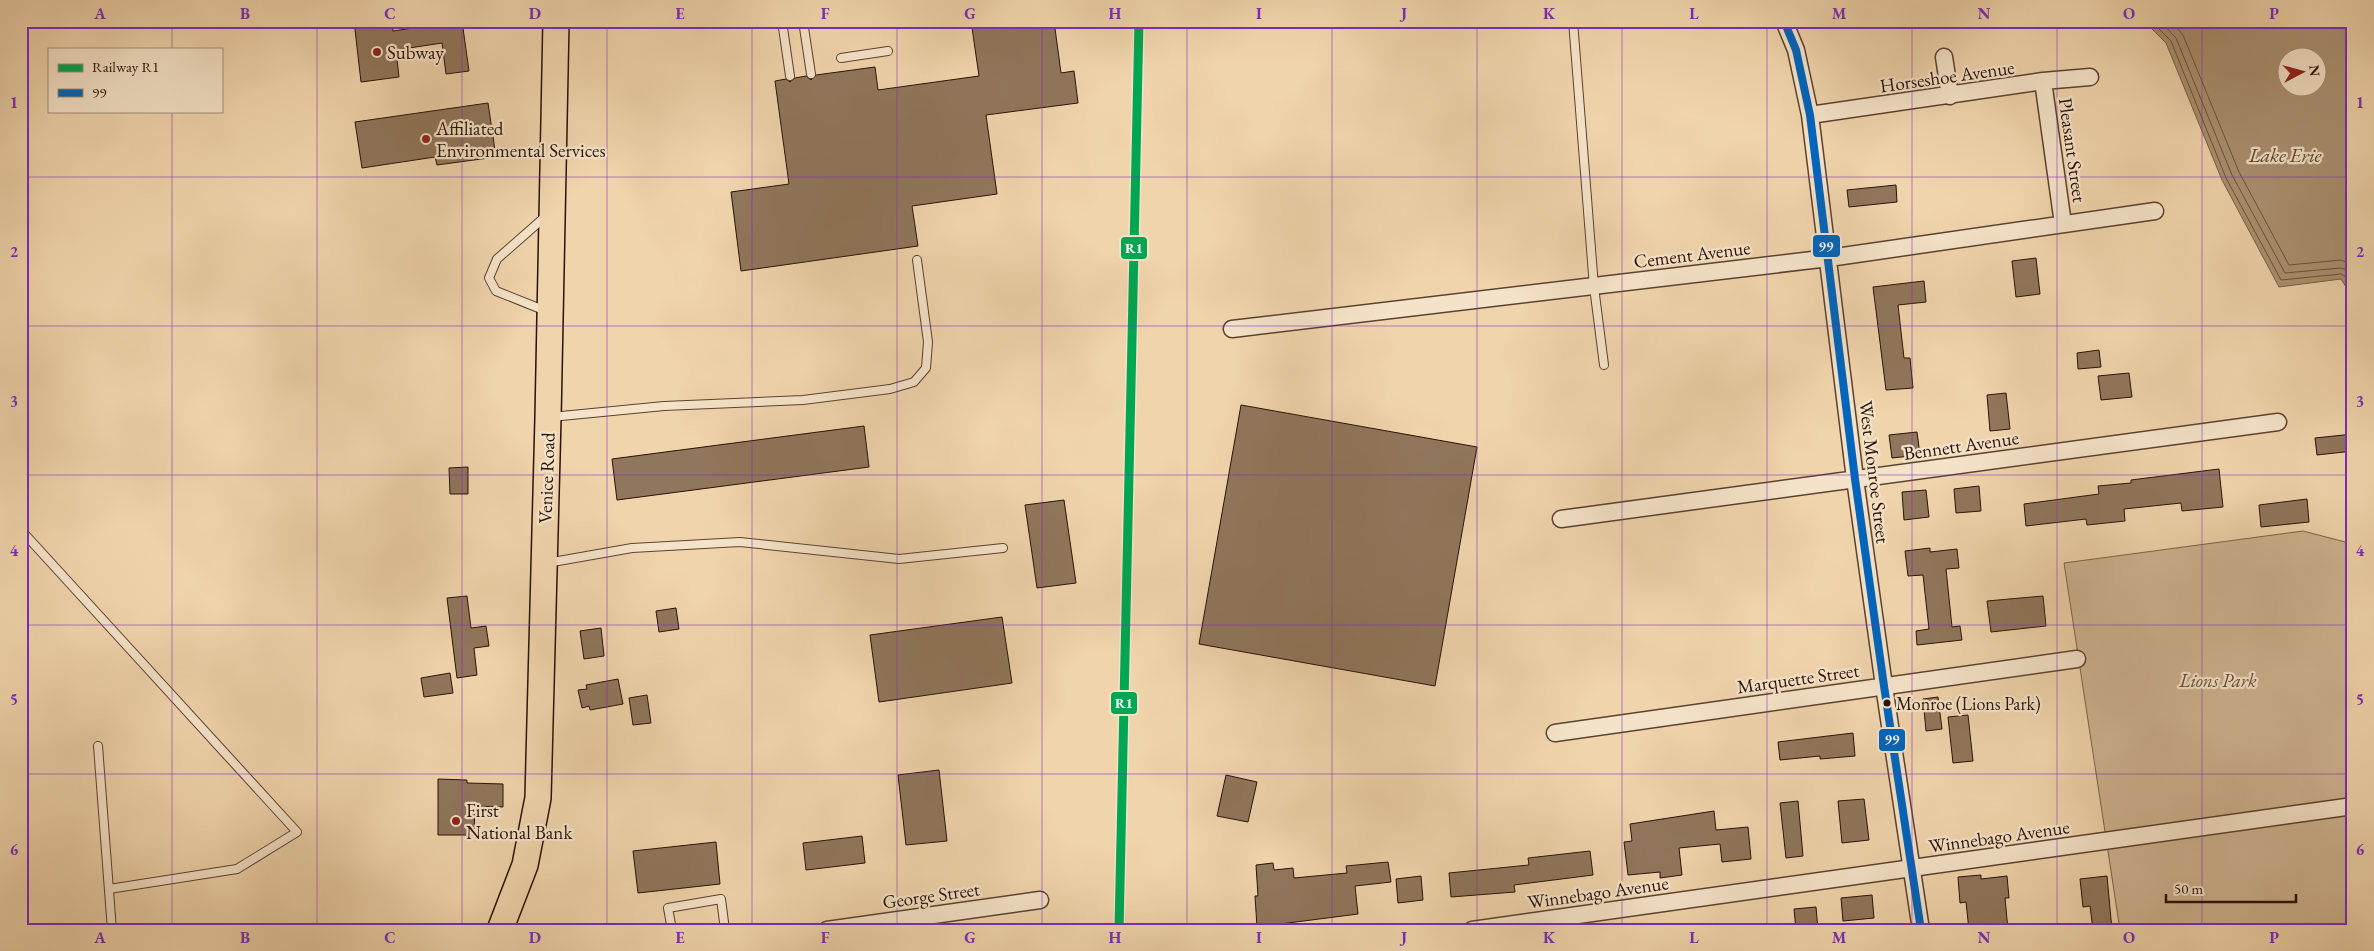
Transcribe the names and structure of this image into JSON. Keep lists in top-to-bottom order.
{
  "streets": {
    "main road": ["Venice Road"],
    "street": [
      "Horseshoe Avenue",
      "Pleasant Street",
      "Cement Avenue",
      "Bennett Avenue",
      "West Monroe Street",
      "Marquette Street",
      "Winnebago Avenue",
      "George Street"
    ]
  },
  "crossings": [
    ["Horseshoe Avenue", "Pleasant Street"],
    ["Horseshoe Avenue", "West Monroe Street"],
    ["Pleasant Street", "Cement Avenue"],
    ["Cement Avenue", "West Monroe Street"],
    ["Bennett Avenue", "West Monroe Street"],
    ["West Monroe Street", "Marquette Street"],
    ["West Monroe Street", "Winnebago Avenue"]
  ],
  "water": ["Lake Erie"],
  "parks": ["Lions Park"],
  "places": [
    "Subway",
    "Affiliated Environmental Services",
    "Monroe (Lions Park)",
    "First National Bank"
  ],
  "lines": ["rail line R1", "transit line 99"],
  "legend": ["Railway R1", "99"],
  "scale_bar": "50 m",
  "north": "right",
  "grid": {
    "columns": [
      "A",
      "B",
      "C",
      "D",
      "E",
      "F",
      "G",
      "H",
      "I",
      "J",
      "K",
      "L",
      "M",
      "N",
      "O",
      "P"
    ],
    "rows": [
      "1",
      "2",
      "3",
      "4",
      "5",
      "6"
    ]
  }
}
